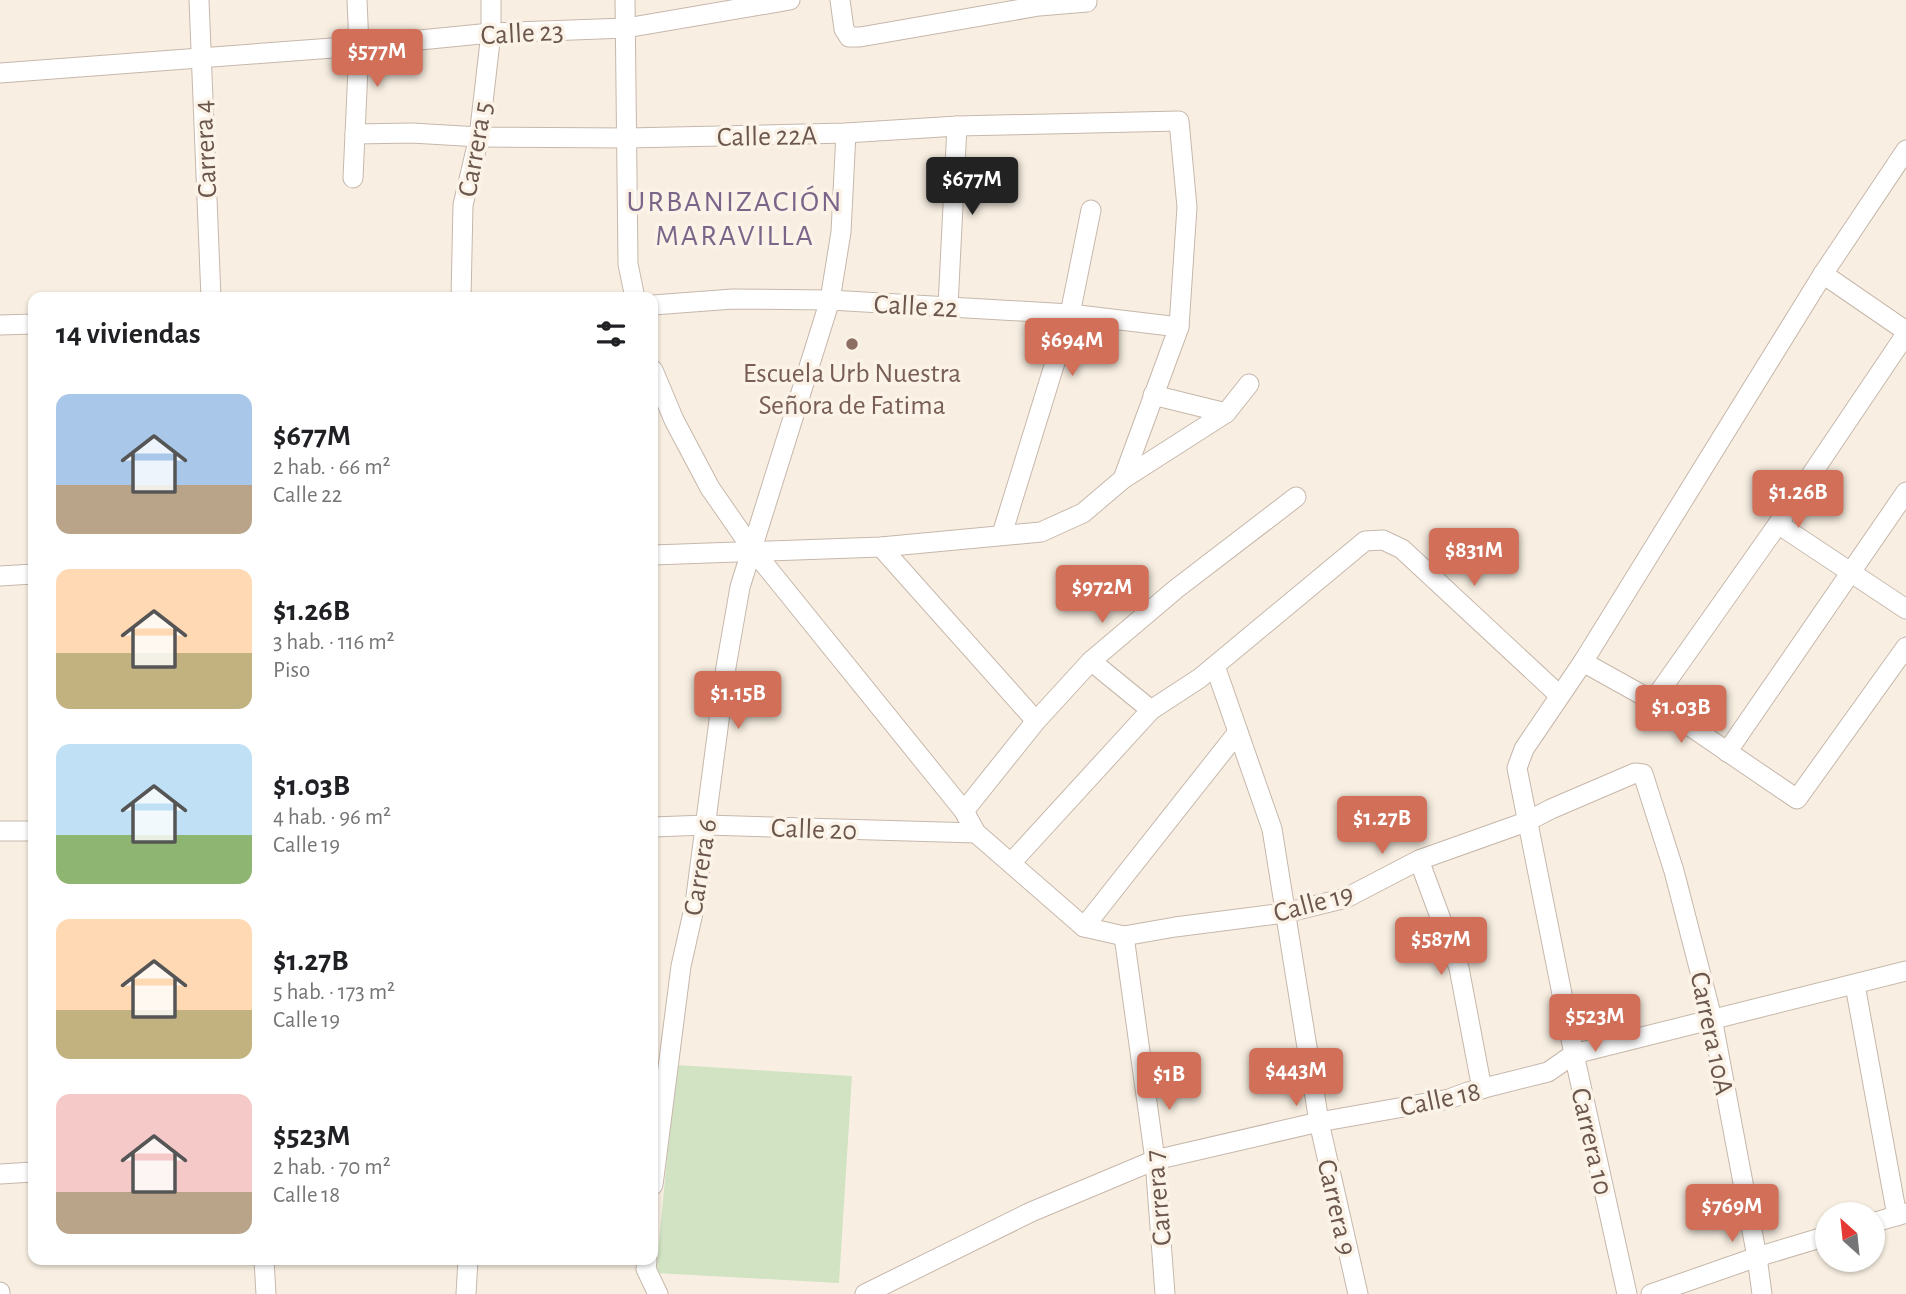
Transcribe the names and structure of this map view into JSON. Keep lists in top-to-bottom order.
{
  "streets": {
    "street": [
      "Calle 23",
      "Calle 22A",
      "Carrera 4",
      "Carrera 5",
      "Calle 22",
      "Calle 20",
      "Carrera 6",
      "Calle 19",
      "Carrera 10A",
      "Calle 18",
      "Carrera 10",
      "Carrera 7",
      "Carrera 9"
    ]
  },
  "crossings": [
    ["Calle 23", "Carrera 4"],
    ["Calle 23", "Carrera 5"],
    ["Calle 22A", "Carrera 5"],
    ["Calle 22A", "Calle 22"],
    ["Calle 22A", "Carrera 6"],
    ["Calle 22", "Carrera 6"],
    ["Calle 20", "Carrera 6"],
    ["Calle 19", "Carrera 10A"],
    ["Calle 19", "Carrera 10"],
    ["Calle 19", "Carrera 7"],
    ["Calle 19", "Carrera 9"],
    ["Carrera 10A", "Calle 18"],
    ["Calle 18", "Carrera 10"],
    ["Calle 18", "Carrera 7"],
    ["Calle 18", "Carrera 9"]
  ],
  "districts": ["URBANIZACIÓN MARAVILLA"],
  "places": ["Escuela Urb Nuestra Señora de Fatima"],
  "north": "top left",
  "page": {
    "price": [
      "$577M",
      "$677M",
      "$694M",
      "$1.26B",
      "$831M",
      "$972M",
      "$1.15B",
      "$1.03B",
      "$1.27B",
      "$587M",
      "$523M",
      "$443M",
      "$1B",
      "$769M"
    ],
    "heading": "14 viviendas",
    "list": [
      {
        "name": "$677M",
        "note": "2 hab. · 66 m² · Calle 22"
      },
      {
        "name": "$1.26B",
        "note": "3 hab. · 116 m² · Piso"
      },
      {
        "name": "$1.03B",
        "note": "4 hab. · 96 m² · Calle 19"
      },
      {
        "name": "$1.27B",
        "note": "5 hab. · 173 m² · Calle 19"
      },
      {
        "name": "$523M",
        "note": "2 hab. · 70 m² · Calle 18"
      }
    ]
  }
}
